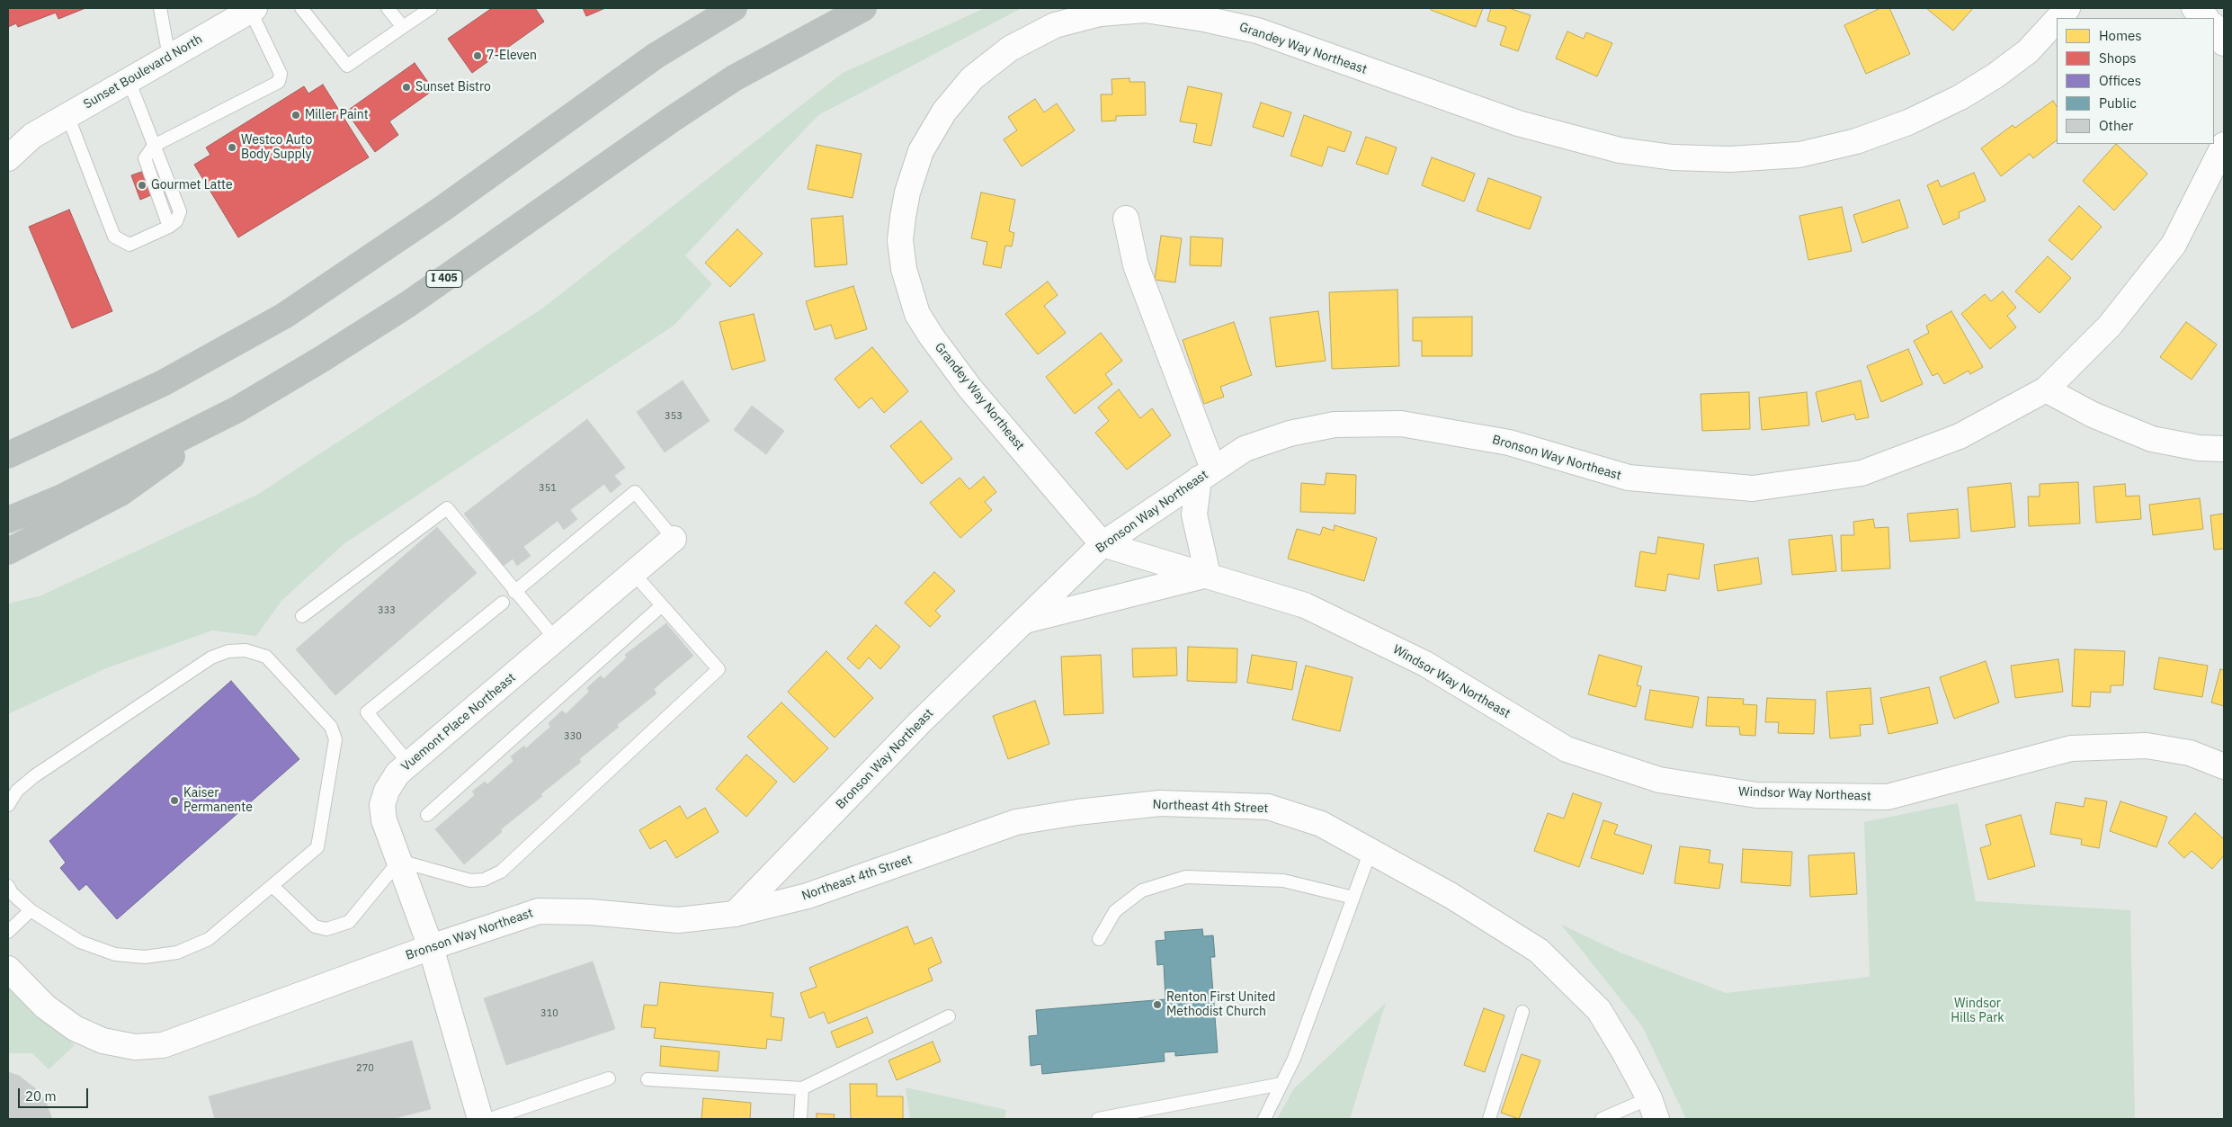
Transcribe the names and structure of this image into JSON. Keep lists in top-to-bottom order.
{
  "streets": {
    "highway": ["I 405"],
    "street": [
      "Grandey Way Northeast",
      "Sunset Boulevard North",
      "Bronson Way Northeast",
      "Windsor Way Northeast",
      "Vuemont Place Northeast",
      "Northeast 4th Street"
    ]
  },
  "crossings": [
    ["Grandey Way Northeast", "Bronson Way Northeast"],
    ["Grandey Way Northeast", "Windsor Way Northeast"],
    ["Bronson Way Northeast", "Windsor Way Northeast"],
    ["Bronson Way Northeast", "Vuemont Place Northeast"],
    ["Bronson Way Northeast", "Northeast 4th Street"]
  ],
  "parks": ["Windsor Hills Park"],
  "places": [
    "7-Eleven",
    "Sunset Bistro",
    "Miller Paint",
    "Westco Auto Body Supply",
    "Gourmet Latte",
    "Kaiser Permanente",
    "Renton First United Methodist Church"
  ],
  "house_numbers": [
    "353",
    "351",
    "333",
    "330",
    "310",
    "270"
  ],
  "legend": [
    "Homes",
    "Shops",
    "Offices",
    "Public",
    "Other"
  ],
  "scale_bar": "20 m"
}
